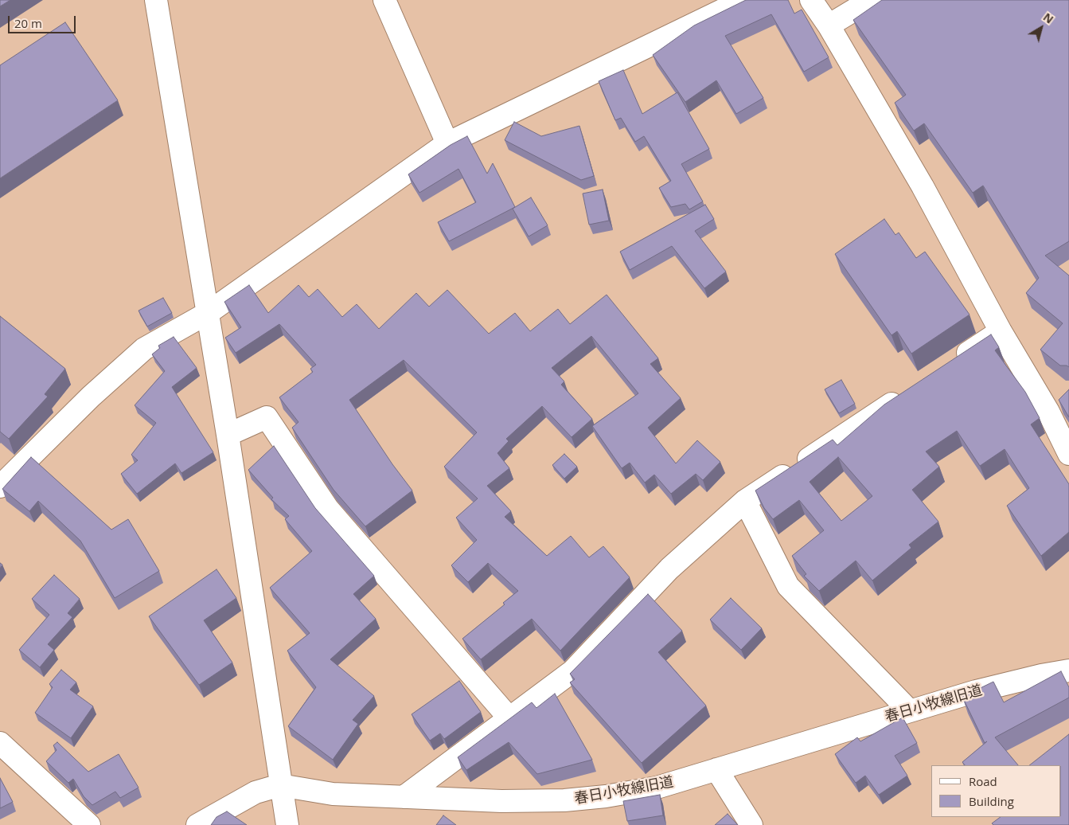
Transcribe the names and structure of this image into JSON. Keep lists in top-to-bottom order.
{
  "streets": {
    "street": ["春日小牧線旧道"]
  },
  "legend": ["Road", "Building"],
  "scale_bar": "20 m",
  "north": "top right"
}
